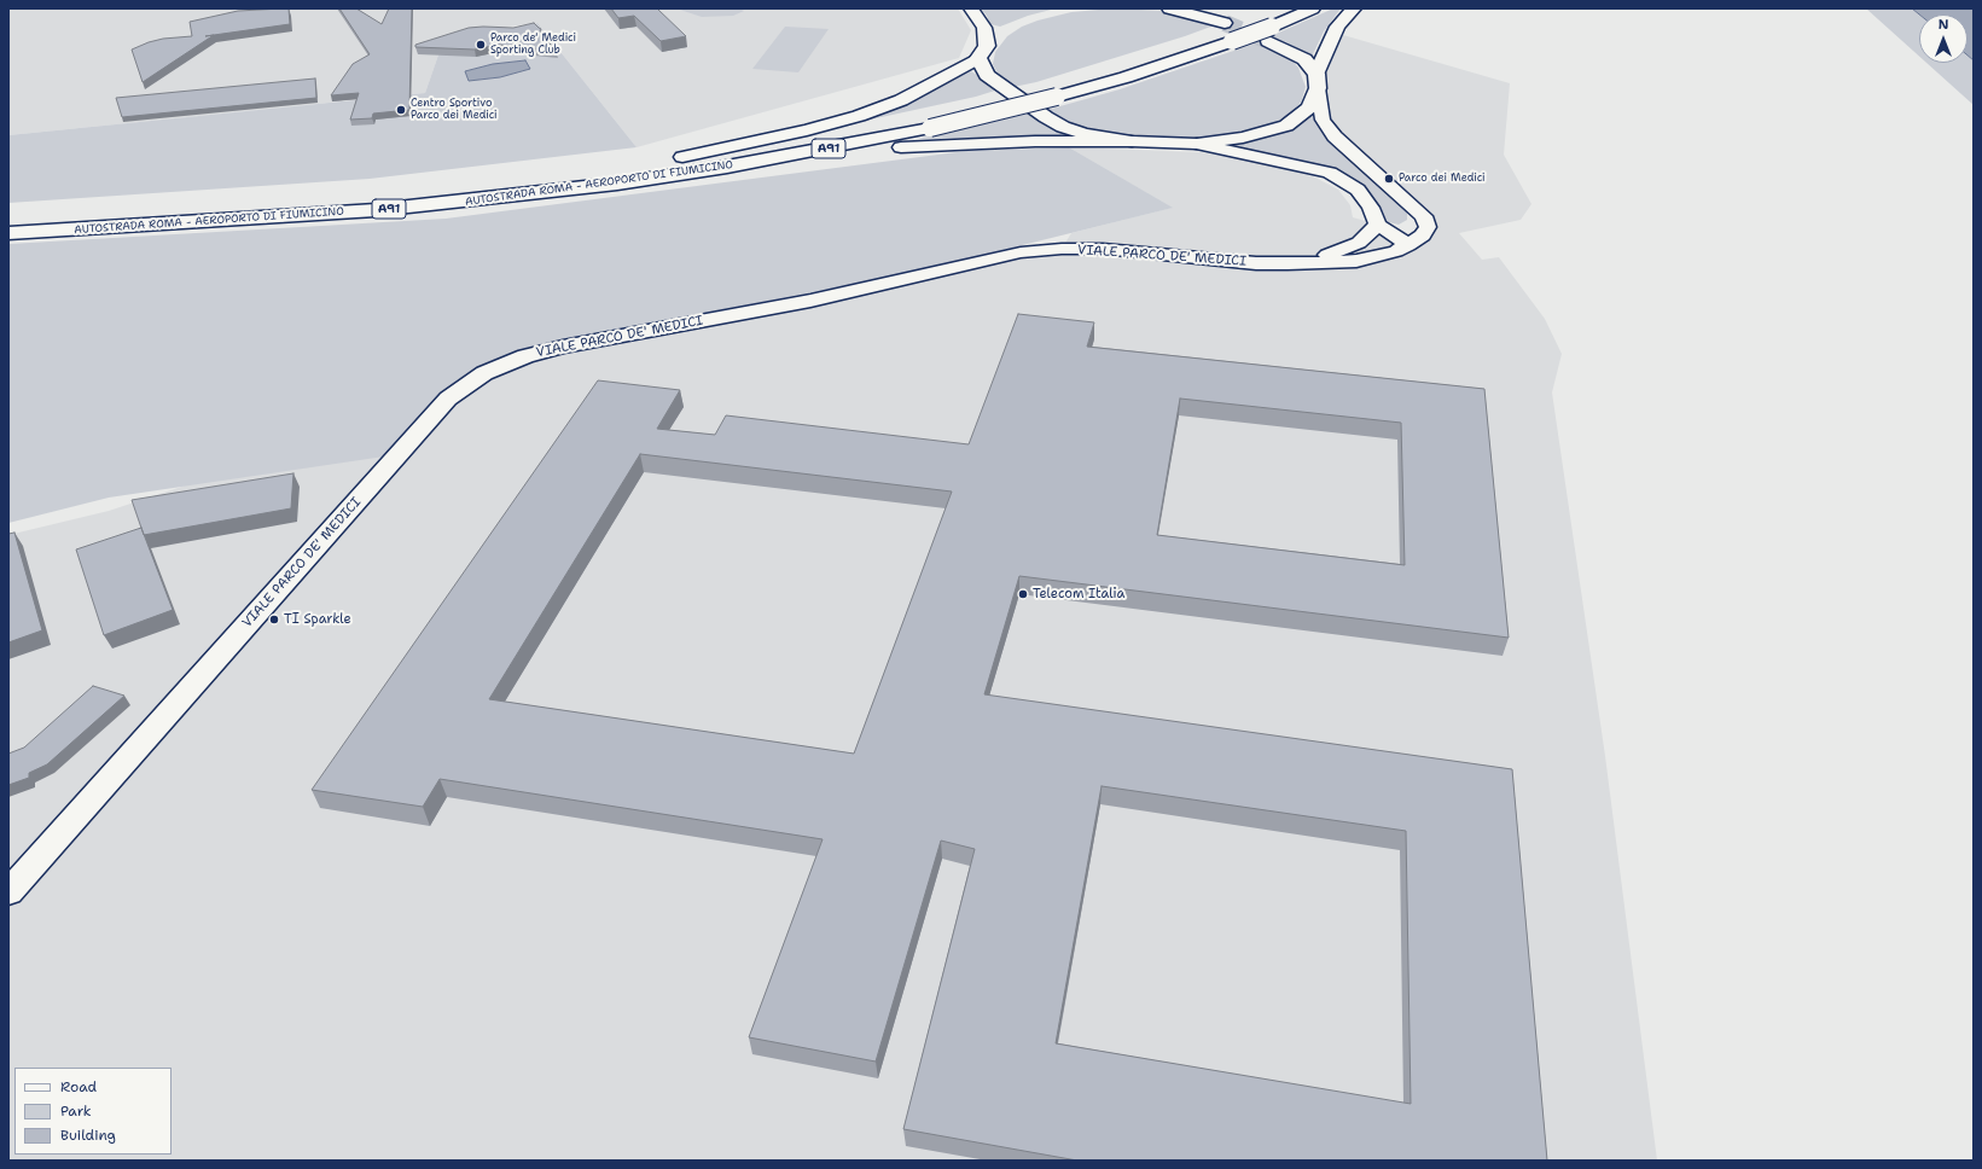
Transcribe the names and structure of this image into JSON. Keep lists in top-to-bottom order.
{
  "streets": {
    "main road": ["A91", "AUTOSTRADA ROMA - AEROPORTO DI FIUMICINO"],
    "street": ["VIALE PARCO DE' MEDICI"]
  },
  "places": [
    "Parco de' Medici Sporting Club",
    "Centro Sportivo Parco dei Medici",
    "Parco dei Medici",
    "Telecom Italia",
    "TI Sparkle"
  ],
  "legend": ["Road", "Park", "Building"],
  "north": "top"
}
